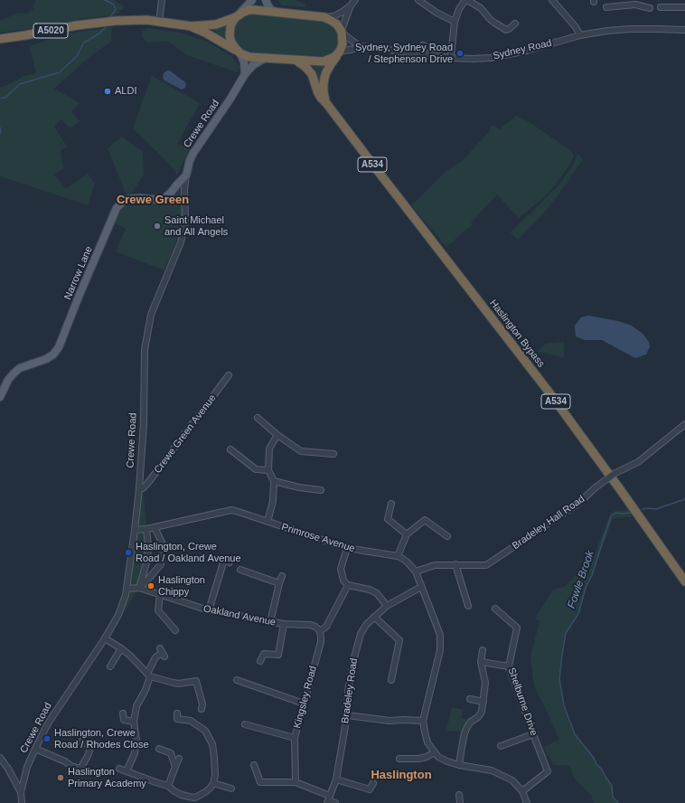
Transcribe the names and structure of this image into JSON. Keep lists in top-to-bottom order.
{
  "streets": {
    "highway": ["A5020", "A534", "Haslington Bypass"],
    "main road": ["Crewe Road", "Narrow Lane"],
    "street": [
      "Sydney Road",
      "Crewe Green Avenue",
      "Bradeley Hall Road",
      "Primrose Avenue",
      "Oakland Avenue",
      "Bradeley Road",
      "Kingsley Road",
      "Shelburne Drive"
    ]
  },
  "crossings": [
    ["Sydney Road", "Haslington Bypass"],
    ["Crewe Road", "Narrow Lane"],
    ["Crewe Road", "Crewe Green Avenue"],
    ["Crewe Road", "Primrose Avenue"],
    ["Crewe Road", "Oakland Avenue"],
    ["Bradeley Hall Road", "Primrose Avenue"],
    ["Primrose Avenue", "Bradeley Road"],
    ["Primrose Avenue", "Shelburne Drive"],
    ["Oakland Avenue", "Kingsley Road"]
  ],
  "districts": ["Crewe Green", "Haslington"],
  "water": ["Fowle Brook"],
  "places": [
    "Sydney, Sydney Road / Stephenson Drive",
    "ALDI",
    "Saint Michael and All Angels",
    "Haslington, Crewe Road / Oakland Avenue",
    "Haslington Chippy",
    "Haslington, Crewe Road / Rhodes Close",
    "Haslington Primary Academy"
  ]
}
